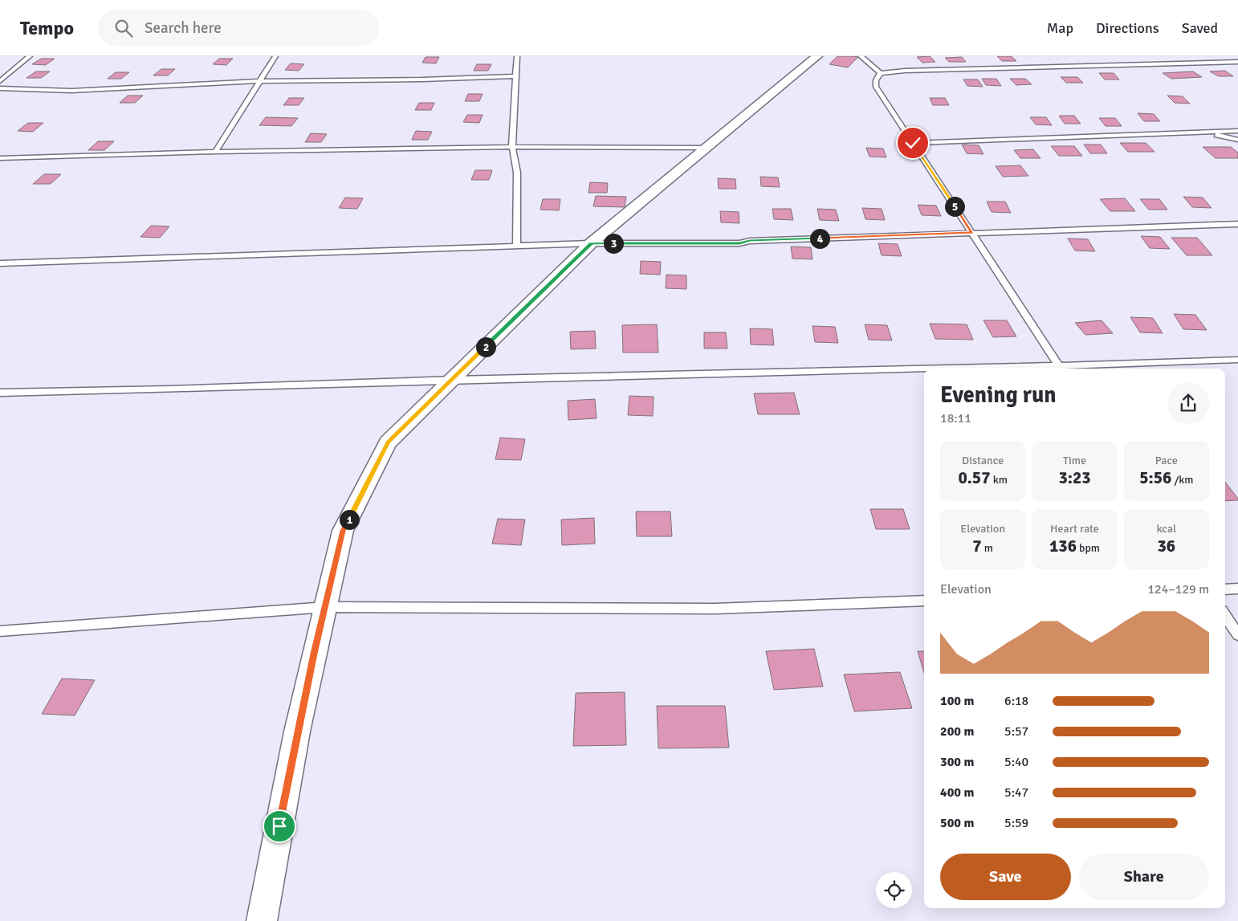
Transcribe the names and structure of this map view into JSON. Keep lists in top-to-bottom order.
{
  "page": {
    "header": "Tempo",
    "search": "Search here",
    "nav": ["Map", "Directions", "Saved"],
    "pins": [
      "5",
      "4",
      "3",
      "2",
      "1"
    ],
    "heading": ["Evening run", "18:11"],
    "stats": [
      ["Distance", "0.57 km"],
      ["Time", "3:23"],
      ["Pace", "5:56 /km"],
      ["Elevation", "7 m"],
      ["Heart rate", "136 bpm"],
      ["kcal", "36"]
    ],
    "chart": ["Elevation", "124–129 m"],
    "list": [
      {
        "name": "100 m",
        "note": "6:18"
      },
      {
        "name": "200 m",
        "note": "5:57"
      },
      {
        "name": "300 m",
        "note": "5:40"
      },
      {
        "name": "400 m",
        "note": "5:47"
      },
      {
        "name": "500 m",
        "note": "5:59"
      }
    ],
    "buttons": ["Save", "Share"]
  }
}
